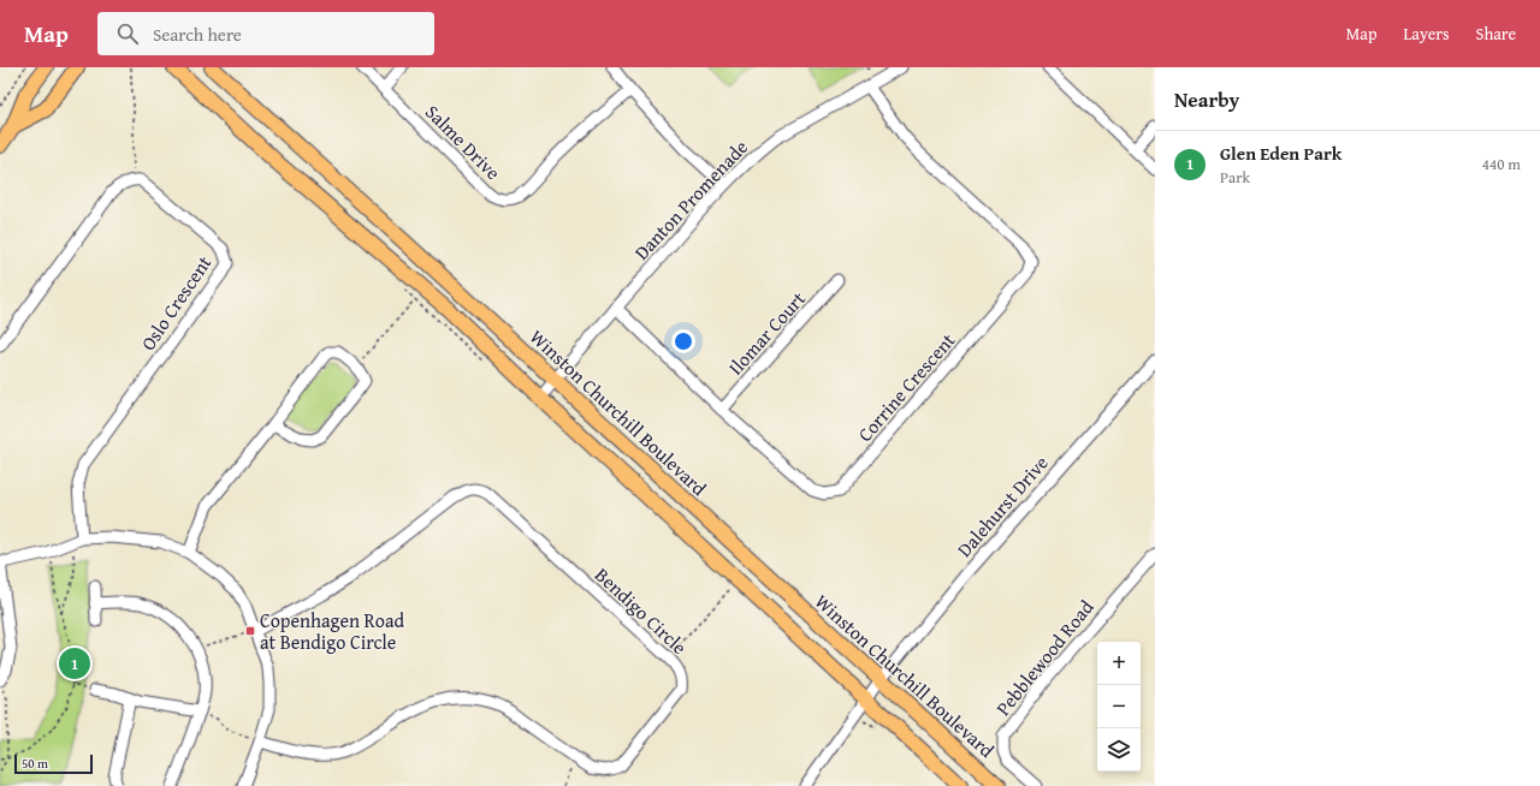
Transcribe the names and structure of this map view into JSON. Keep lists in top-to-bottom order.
{
  "streets": {
    "main road": ["Winston Churchill Boulevard"],
    "street": [
      "Salme Drive",
      "Danton Promenade",
      "Oslo Crescent",
      "Ilomar Court",
      "Corrine Crescent",
      "Dalehurst Drive",
      "Bendigo Circle",
      "Pebblewood Road"
    ]
  },
  "crossings": [
    ["Danton Promenade", "Corrine Crescent"],
    ["Danton Promenade", "Winston Churchill Boulevard"],
    ["Ilomar Court", "Corrine Crescent"],
    ["Winston Churchill Boulevard", "Dalehurst Drive"]
  ],
  "places": {
    "transit": ["Copenhagen Road at Bendigo Circle"]
  },
  "scale_bar": "50 m",
  "page": {
    "header": "Map",
    "search": "Search here",
    "nav": ["Map", "Layers", "Share"],
    "heading": "Nearby",
    "list": [
      {
        "mark": "1",
        "name": "Glen Eden Park",
        "note": "Park",
        "value": "440 m"
      }
    ],
    "map_buttons": ["+", "−"],
    "pins": "1",
    "scale": "50 m"
  }
}
